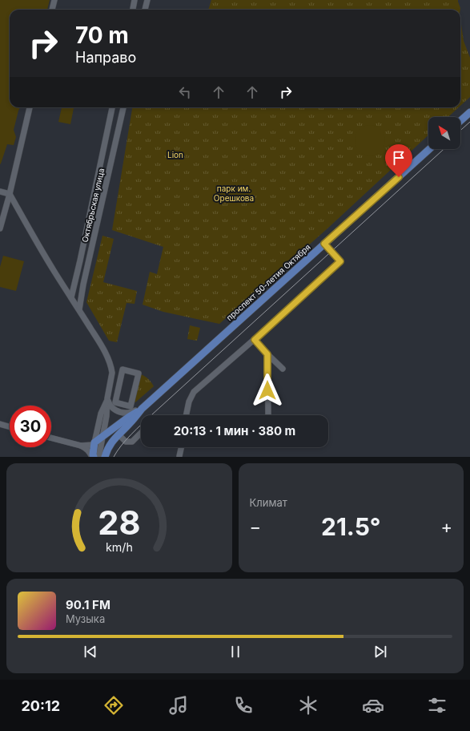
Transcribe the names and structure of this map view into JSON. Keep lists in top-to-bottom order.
{
  "streets": {
    "main road": ["проспект 50-летия Октября"],
    "street": ["Октябрьская улица"]
  },
  "parks": ["Lion", "парк им. Орешкова"],
  "north": "top left",
  "page": {
    "turn": ["70 m", "Направо"],
    "limit": "30",
    "trip": "20:13 · 1 мин · 380 m",
    "tile": "Климат",
    "heat": ["−", "21.5°", "+"],
    "song": ["90.1 FM", "Музыка"],
    "tabs": "20:12",
    "gauge": ["28", "km/h"]
  }
}
